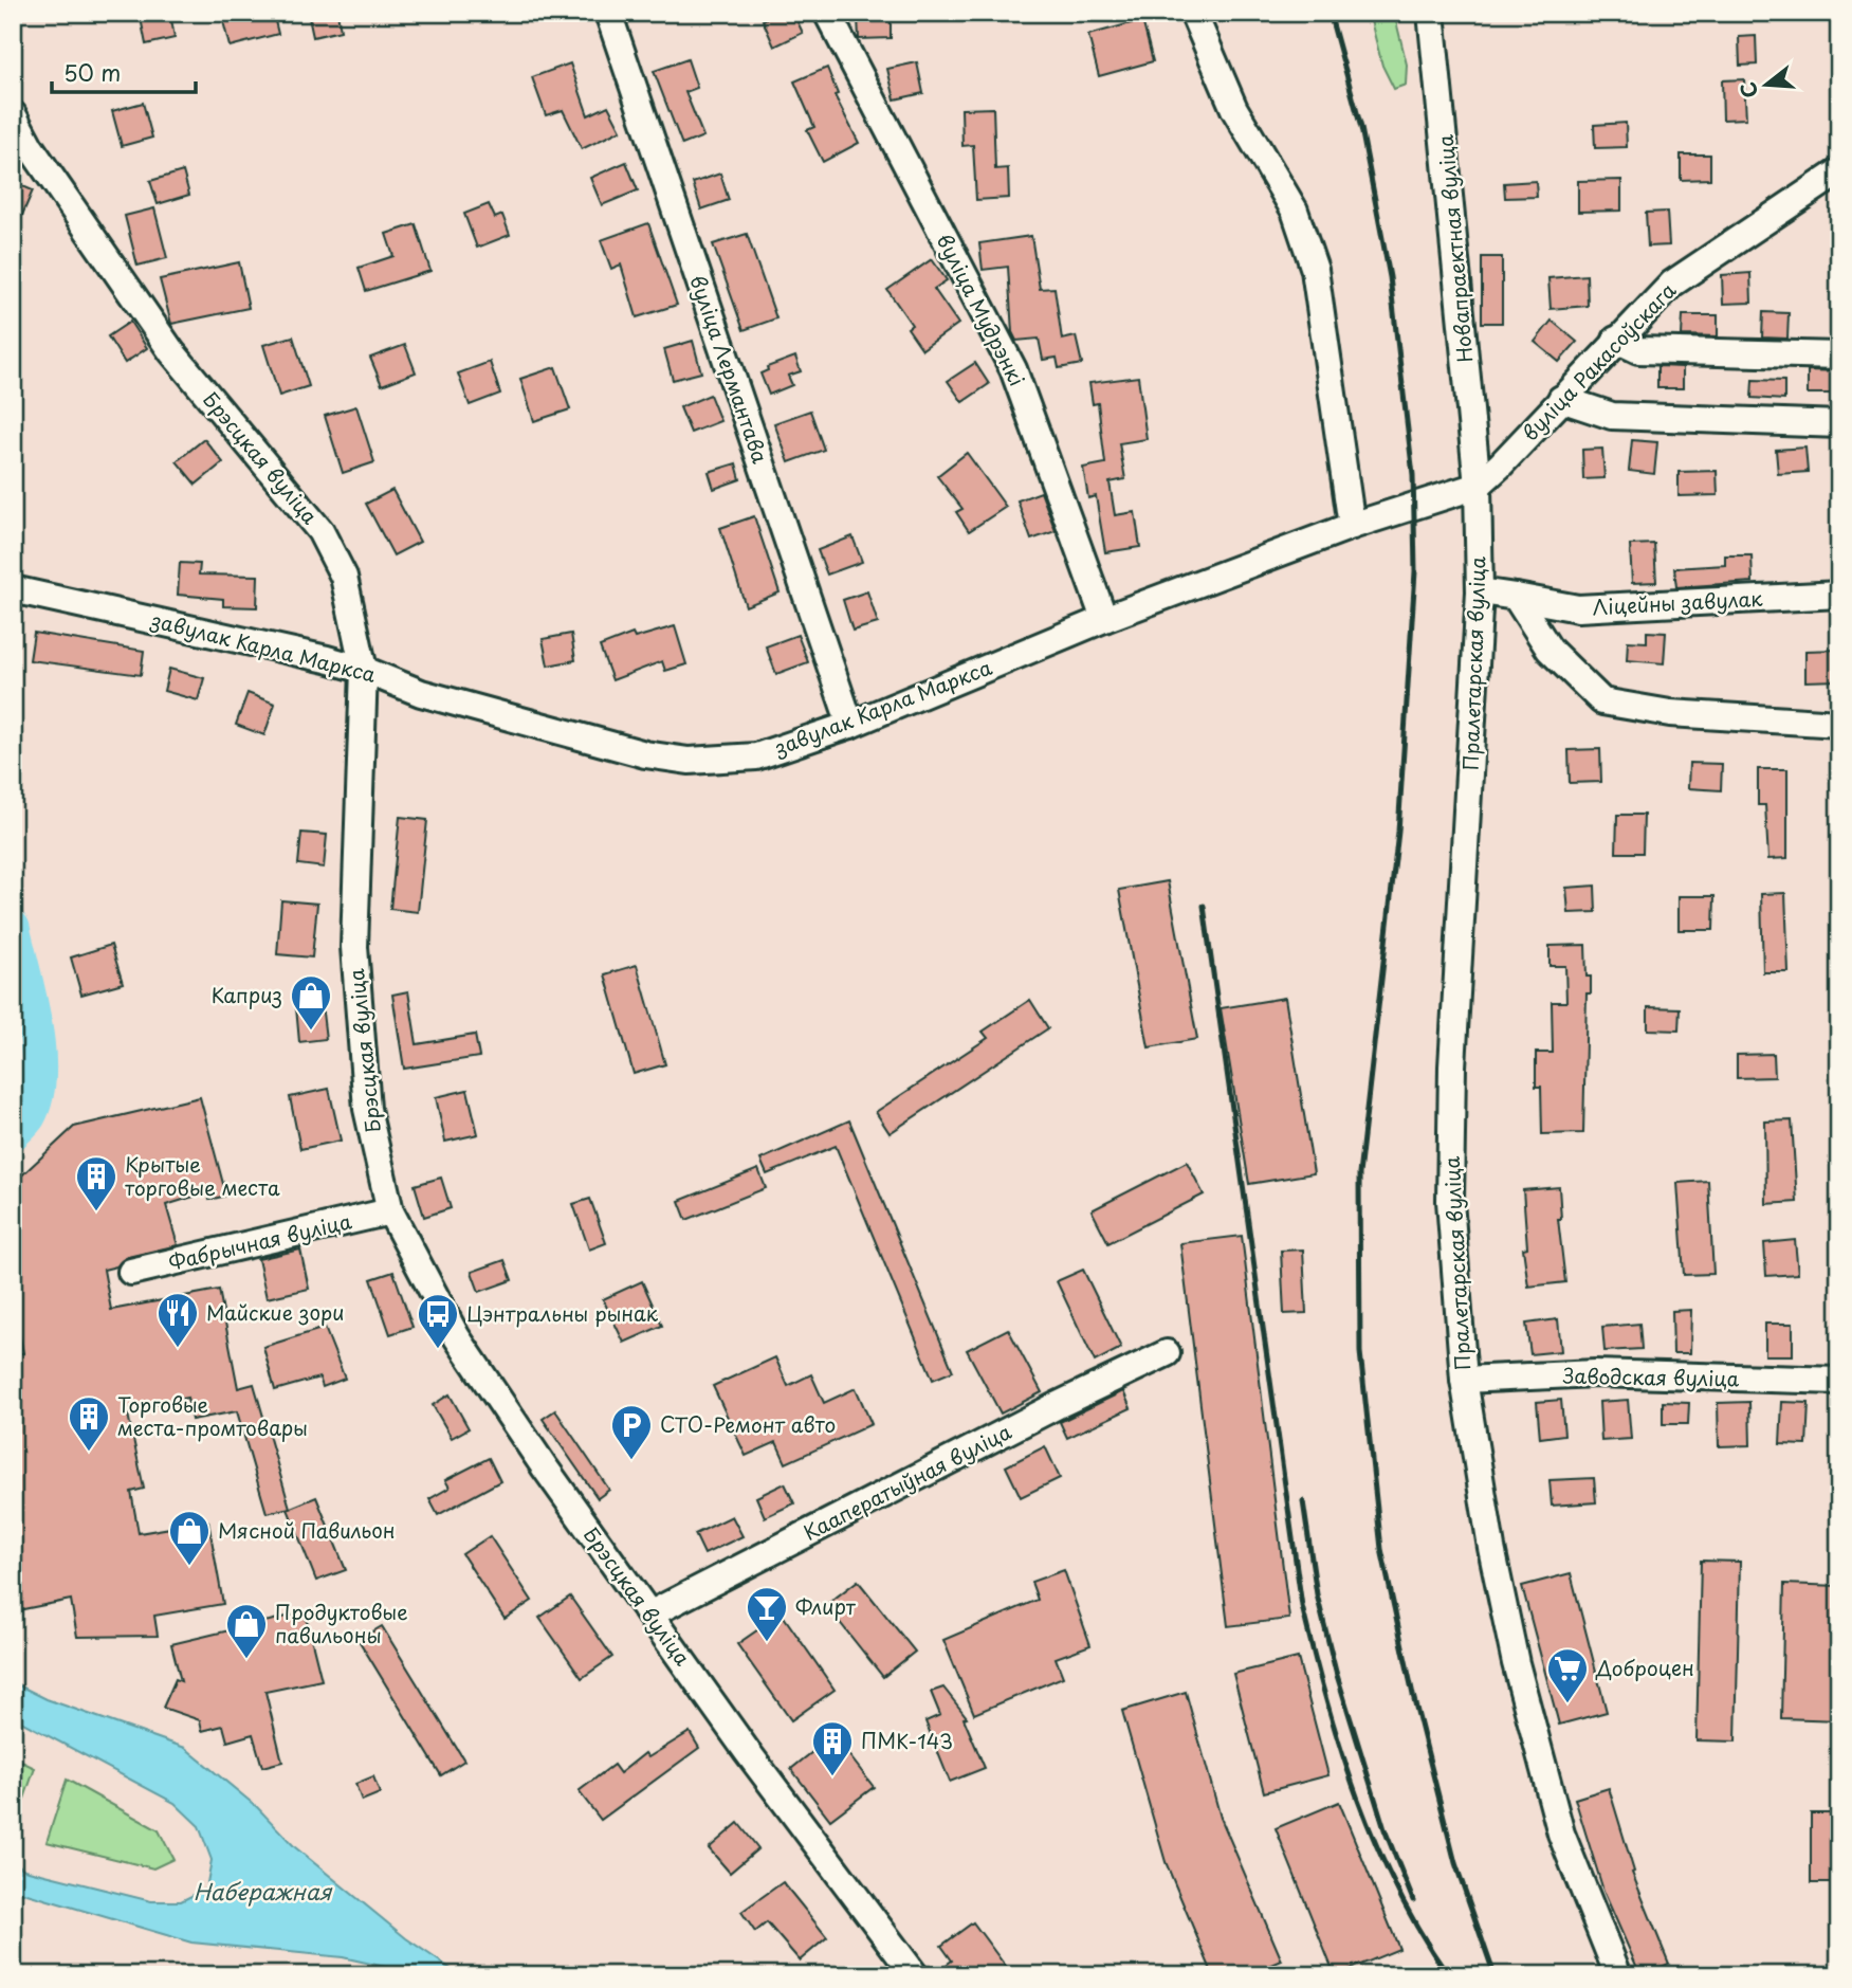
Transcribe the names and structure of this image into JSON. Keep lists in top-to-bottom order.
{
  "streets": {
    "street": [
      "Новапраектная вуліца",
      "вуліца Мудрэнкі",
      "вуліца Ракасоўскага",
      "вуліца Лермантава",
      "Брэсцкая вуліца",
      "Ліцейны завулак",
      "завулак Карла Маркса",
      "Пралетарская вуліца",
      "Фабрычная вуліца",
      "Заводская вуліца",
      "Кааператыўная вуліца"
    ]
  },
  "crossings": [
    ["Новапраектная вуліца", "вуліца Ракасоўскага"],
    ["Новапраектная вуліца", "завулак Карла Маркса"],
    ["Новапраектная вуліца", "Пралетарская вуліца"],
    ["вуліца Мудрэнкі", "завулак Карла Маркса"],
    ["вуліца Ракасоўскага", "завулак Карла Маркса"],
    ["вуліца Ракасоўскага", "Пралетарская вуліца"],
    ["вуліца Лермантава", "завулак Карла Маркса"],
    ["Брэсцкая вуліца", "завулак Карла Маркса"],
    ["Брэсцкая вуліца", "Фабрычная вуліца"],
    ["Брэсцкая вуліца", "Кааператыўная вуліца"],
    ["завулак Карла Маркса", "Пралетарская вуліца"],
    ["Пралетарская вуліца", "Заводская вуліца"]
  ],
  "water": ["Наберажная"],
  "places": {
    "shop": ["Каприз", "Мясной Павильон", "Продуктовые павильоны"],
    "building": ["Крытые торговые места", "Торговые места-промтовары", "ПМК-143"],
    "restaurant": ["Майские зори"],
    "bus stop": ["Цэнтральны рынак"],
    "parking": ["СТО-Ремонт авто"],
    "bar": ["Флирт"],
    "supermarket": ["Доброцен"]
  },
  "scale_bar": "50 m",
  "north": "left"
}
